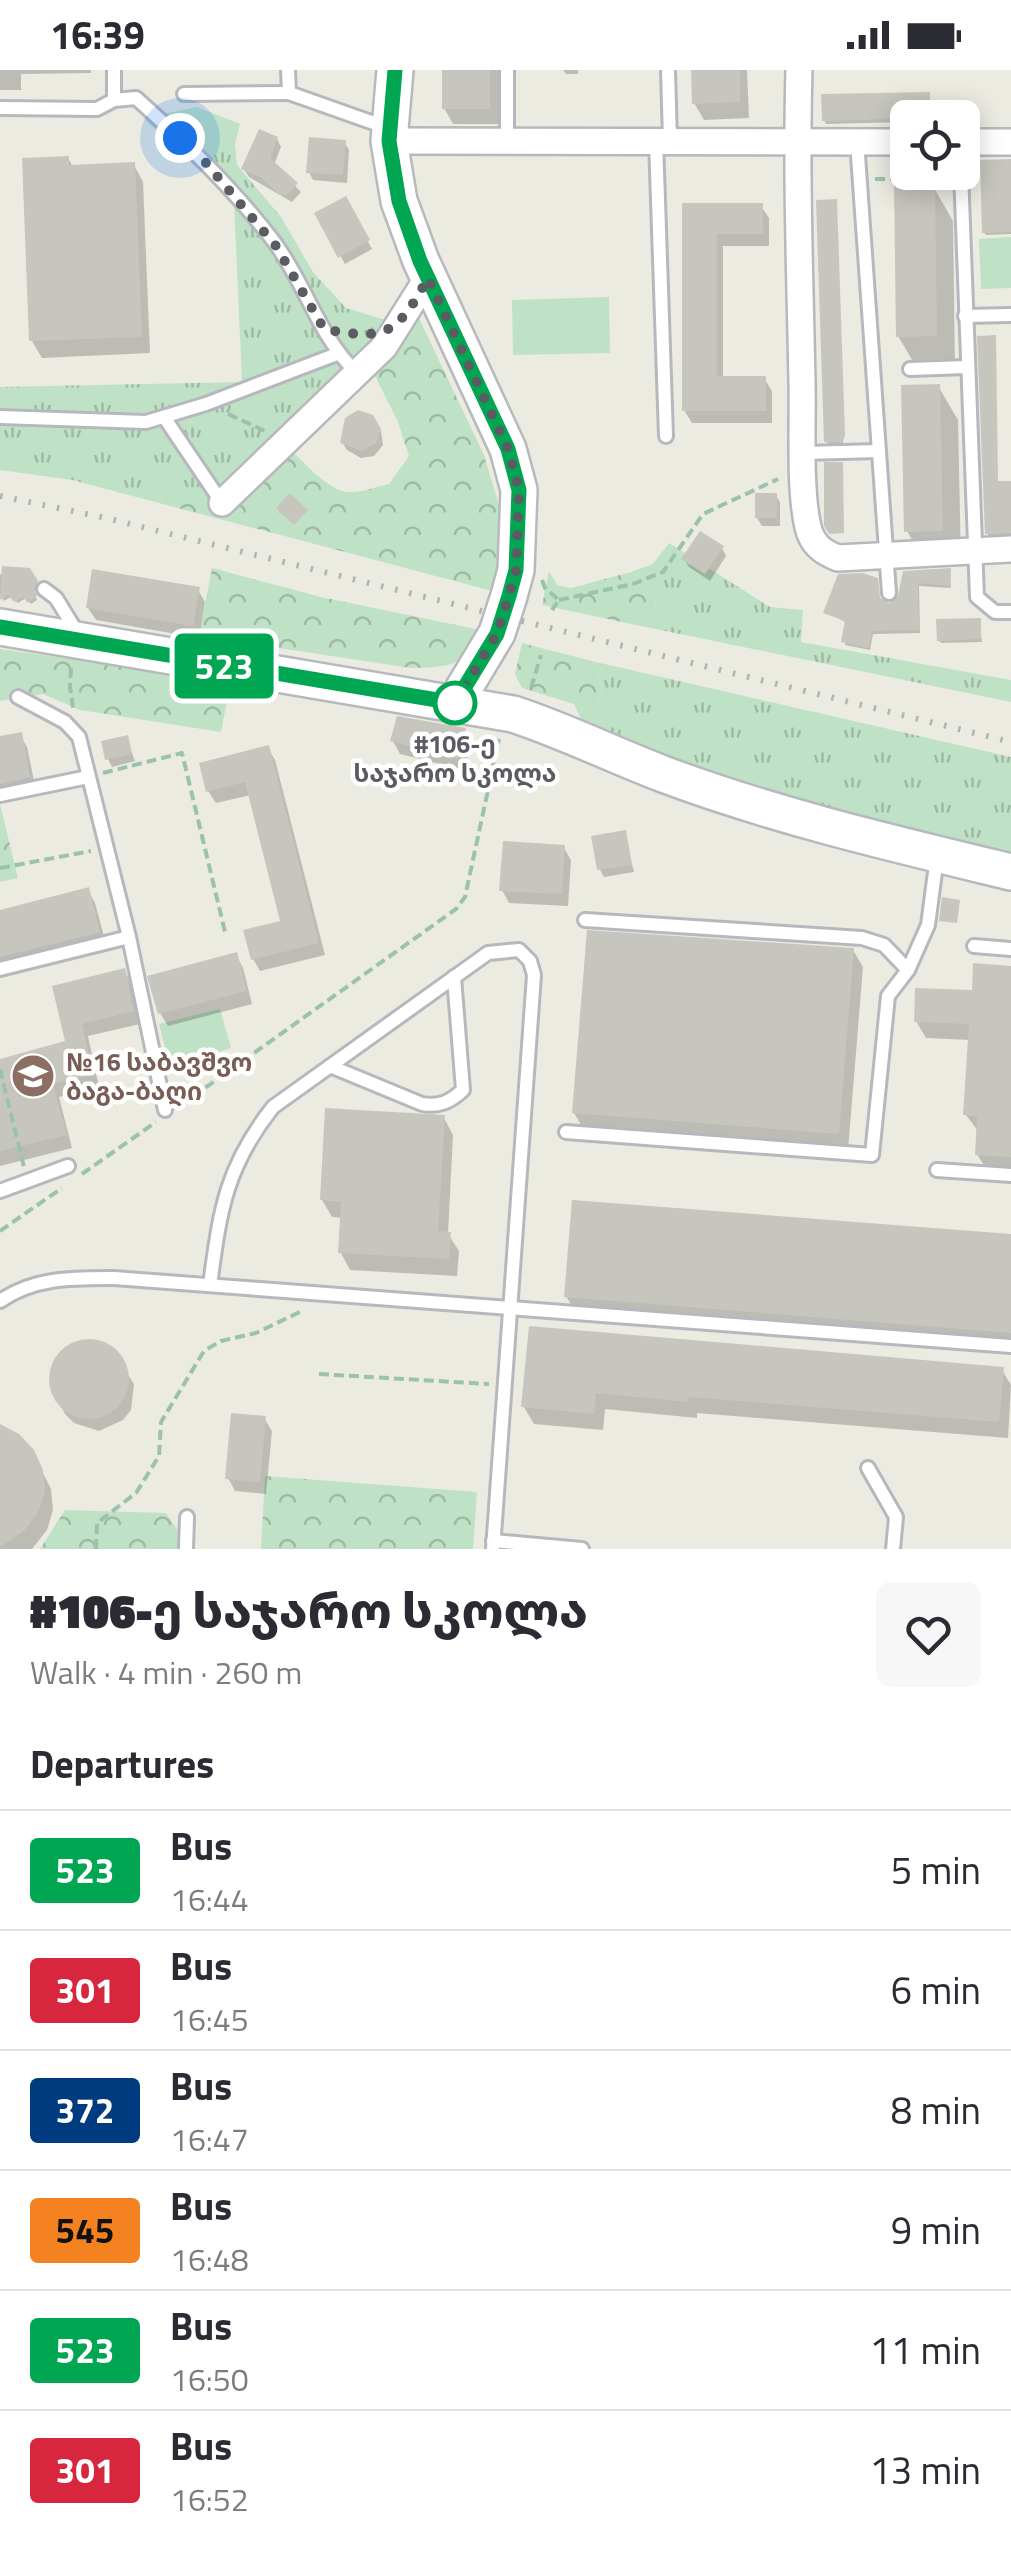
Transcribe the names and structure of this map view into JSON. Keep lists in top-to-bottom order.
{
  "places": {
    "other": ["#106-ე საჯარო სკოლა"],
    "school or university": ["№16 საბავშვო ბაგა-ბაღი"]
  },
  "lines": ["bus line 523"],
  "page": {
    "status": "16:39",
    "on_map": "523",
    "heading": [
      ["#106-ე საჯარო სკოლა", "Walk · 4 min · 260 m"],
      "Departures"
    ],
    "list": [
      {
        "mark": "523",
        "name": "Bus",
        "note": "16:44",
        "value": "5 min"
      },
      {
        "mark": "301",
        "name": "Bus",
        "note": "16:45",
        "value": "6 min"
      },
      {
        "mark": "372",
        "name": "Bus",
        "note": "16:47",
        "value": "8 min"
      },
      {
        "mark": "545",
        "name": "Bus",
        "note": "16:48",
        "value": "9 min"
      },
      {
        "mark": "523",
        "name": "Bus",
        "note": "16:50",
        "value": "11 min"
      },
      {
        "mark": "301",
        "name": "Bus",
        "note": "16:52",
        "value": "13 min"
      }
    ]
  }
}
